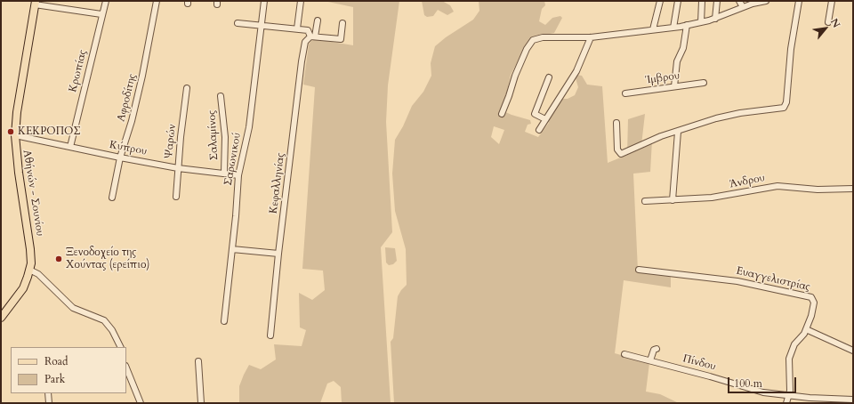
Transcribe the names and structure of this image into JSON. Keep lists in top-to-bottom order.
{
  "streets": {
    "main road": ["Αθήνών - Σουνίου"],
    "street": [
      "Κρωπίας",
      "Ίμβρου",
      "Αφροδίτης",
      "Σαλαμίνος",
      "Ψαρών",
      "Κύπρου",
      "Σαρωνικού",
      "Άνδρου",
      "Κεφαλληνίας",
      "Ευαγγελιστρίας",
      "Πίνδου"
    ]
  },
  "crossings": [
    ["Κρωπίας", "Κύπρου"],
    ["Αφροδίτης", "Κύπρου"],
    ["Σαλαμίνος", "Κύπρου"],
    ["Ψαρών", "Κύπρου"],
    ["Κύπρου", "Σαρωνικού"],
    ["Κύπρου", "Αθήνών - Σουνίου"],
    ["Ευαγγελιστρίας", "Πίνδου"]
  ],
  "places": ["ΚΕΚΡΟΠΟΣ", "Ξενοδοχείο της Χούντας (ερείπιο)"],
  "legend": ["Road", "Park"],
  "scale_bar": "100 m",
  "north": "top right"
}
